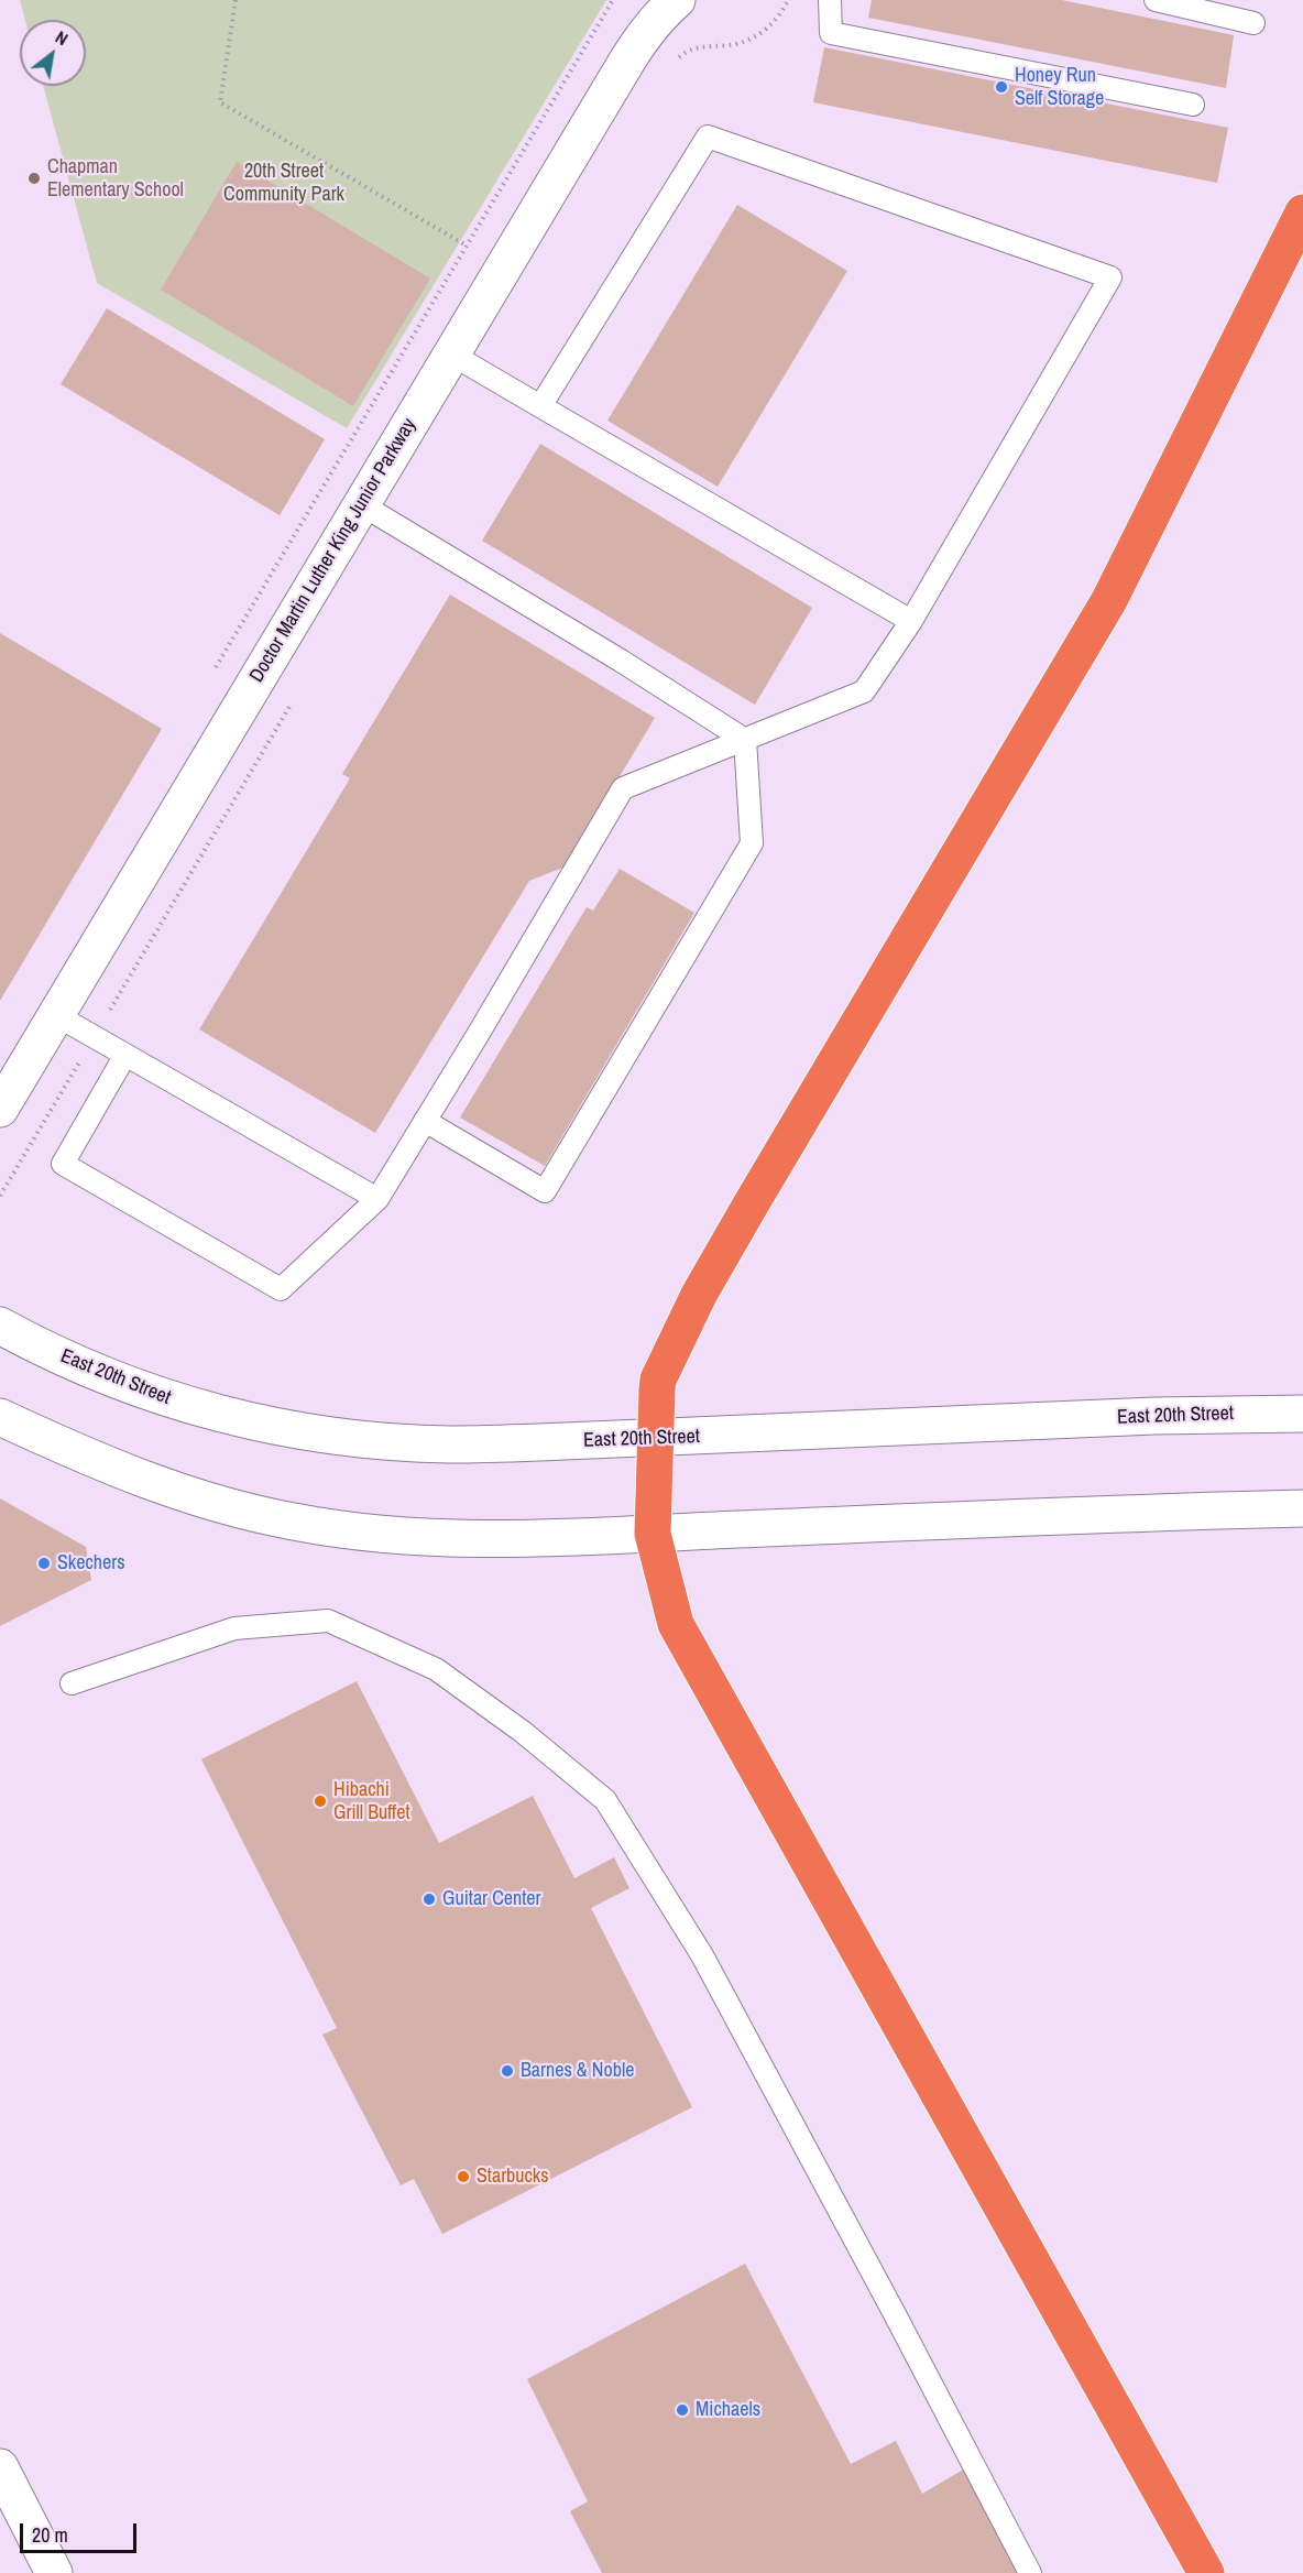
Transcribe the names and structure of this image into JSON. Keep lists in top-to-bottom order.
{
  "streets": {
    "street": ["Doctor Martin Luther King Junior Parkway", "East 20th Street"]
  },
  "parks": ["20th Street Community Park"],
  "places": [
    "Honey Run Self Storage",
    "Chapman Elementary School",
    "Skechers",
    "Hibachi Grill Buffet",
    "Guitar Center",
    "Barnes & Noble",
    "Starbucks",
    "Michaels"
  ],
  "scale_bar": "20 m",
  "north": "top right"
}
